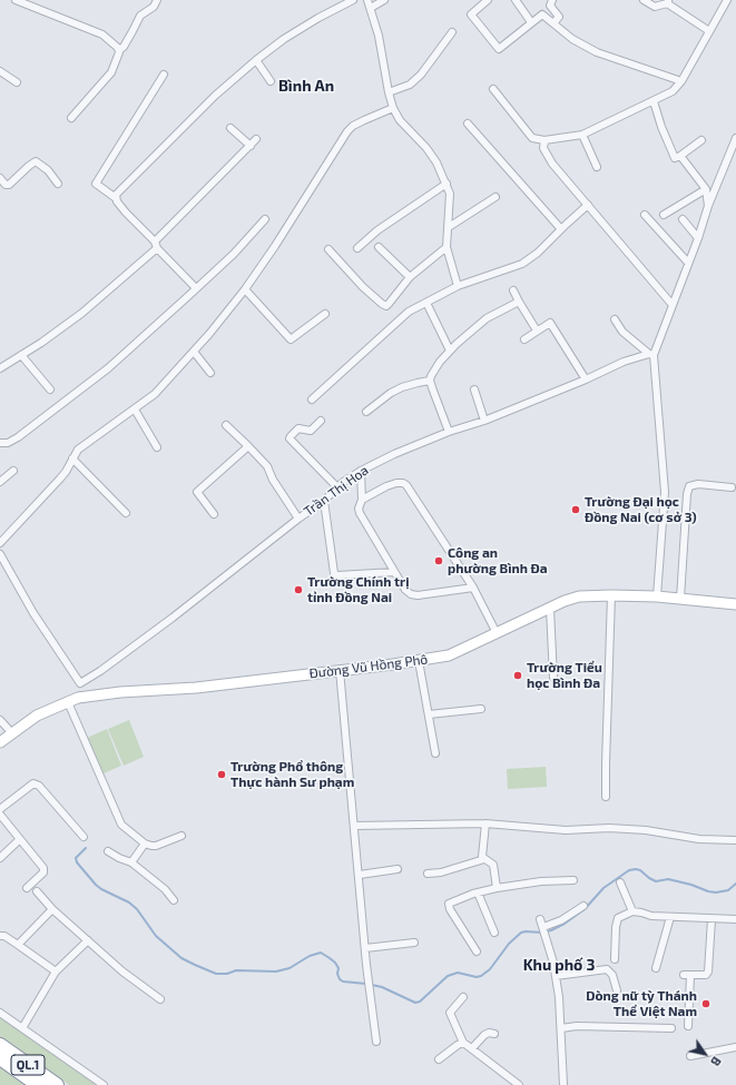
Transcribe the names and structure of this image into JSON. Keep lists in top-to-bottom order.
{
  "streets": {
    "highway": ["QL.1"],
    "street": ["Trần Thị Hoa", "Đường Vũ Hồng Phô"]
  },
  "districts": ["Bình An", "Khu phố 3"],
  "places": [
    "Trường Đại học Đồng Nai (cơ sở 3)",
    "Công an phường Bình Đa",
    "Trường Chính trị tỉnh Đồng Nai",
    "Trường Tiểu học Bình Đa",
    "Trường Phổ thông Thực hành Sư phạm",
    "Dòng nữ tỳ Thánh Thể Việt Nam"
  ],
  "north": "bottom right"
}
